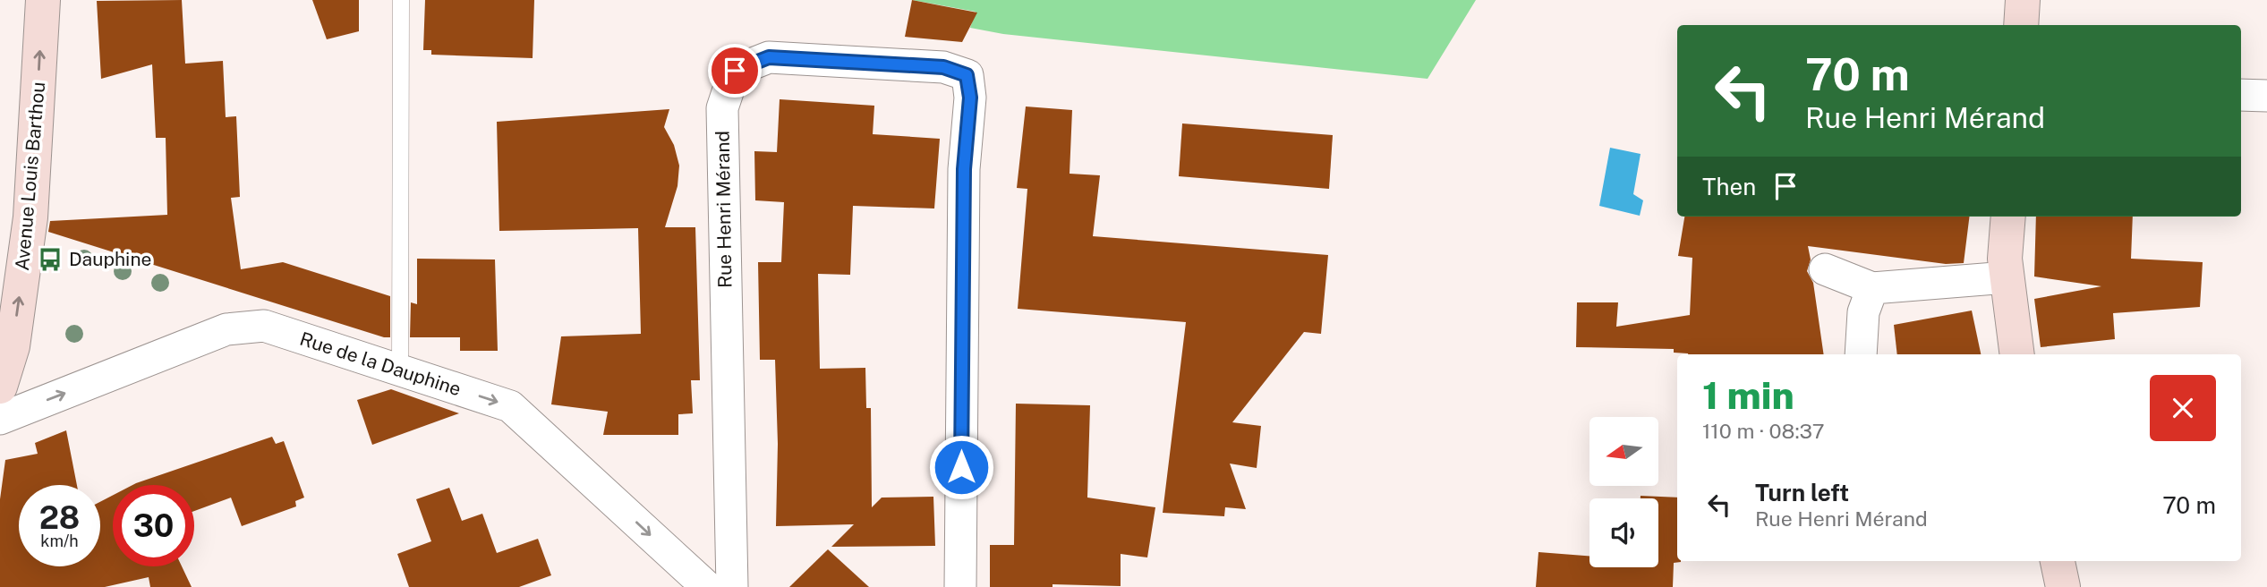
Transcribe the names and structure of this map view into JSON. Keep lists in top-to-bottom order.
{
  "streets": {
    "street": ["Avenue Louis Barthou", "Rue Henri Mérand", "Rue de la Dauphine"]
  },
  "one_way": ["Avenue Louis Barthou", "Rue de la Dauphine"],
  "places": {
    "bus stop": ["Dauphine"]
  },
  "north": "left",
  "page": {
    "turn": ["70 m", "Rue Henri Mérand"],
    "then": "Then",
    "heading": ["1 min", "110 m · 08:37"],
    "list": [
      {
        "name": "Turn left",
        "note": "Rue Henri Mérand",
        "value": "70 m"
      }
    ],
    "speed": "28 km/h",
    "limit": "30"
  }
}
